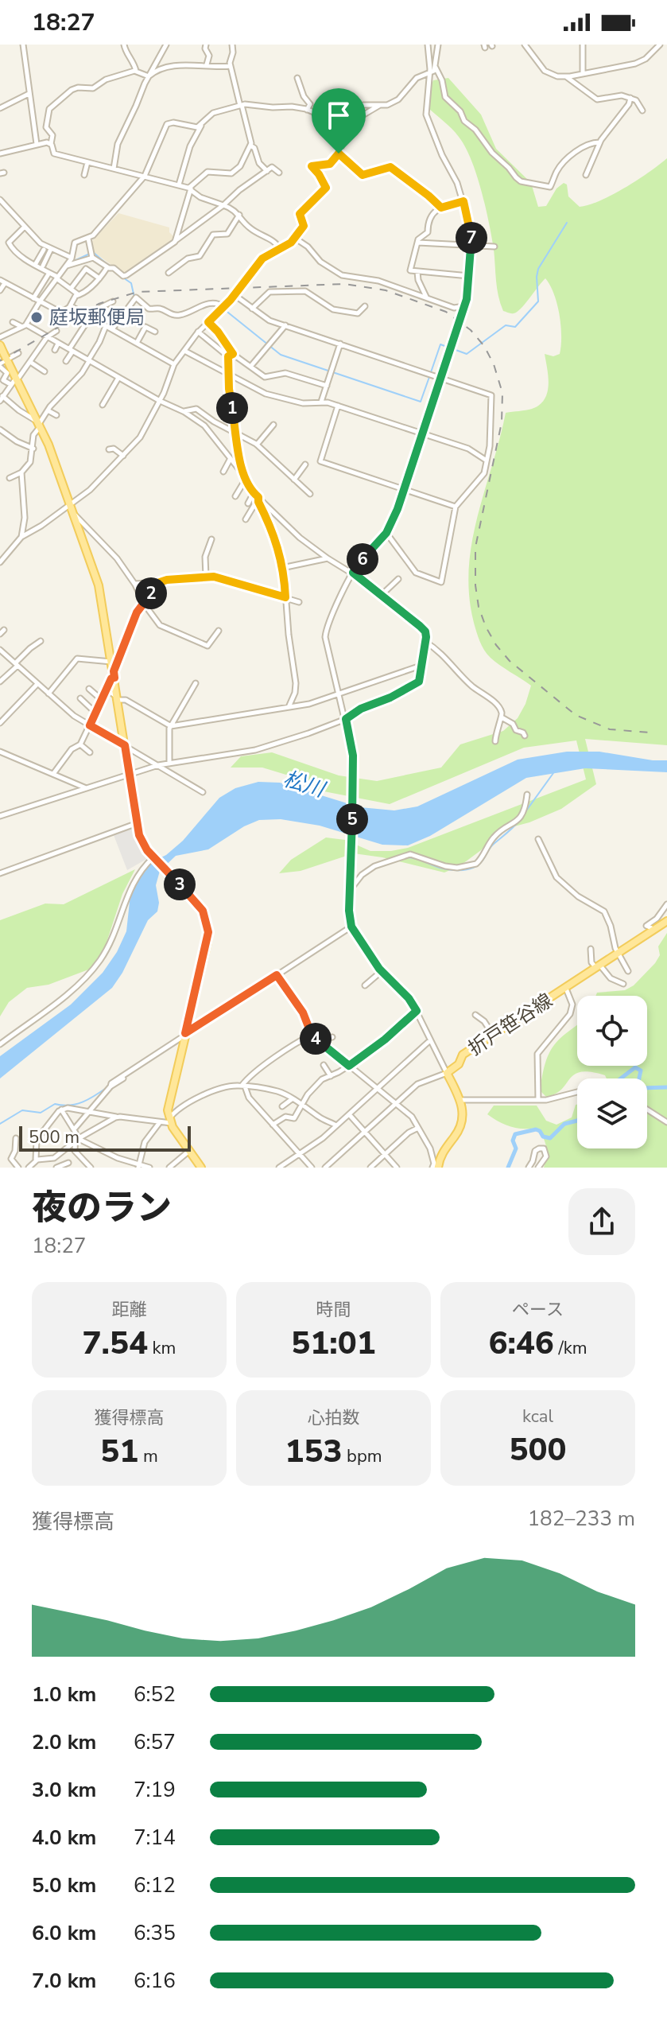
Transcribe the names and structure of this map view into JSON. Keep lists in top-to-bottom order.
{
  "streets": {
    "main road": ["折戸笹谷線"]
  },
  "water": ["松川"],
  "places": ["庭坂郵便局"],
  "scale_bar": "500 m",
  "page": {
    "status": "18:27",
    "pins": [
      "7",
      "1",
      "6",
      "2",
      "5",
      "3",
      "4"
    ],
    "scale": "500 m",
    "heading": ["夜のラン", "18:27"],
    "stats": [
      ["距離", "7.54 km"],
      ["時間", "51:01"],
      ["ペース", "6:46 /km"],
      ["獲得標高", "51 m"],
      ["心拍数", "153 bpm"],
      ["kcal", "500"]
    ],
    "chart": ["獲得標高", "182–233 m"],
    "list": [
      {
        "name": "1.0 km",
        "note": "6:52"
      },
      {
        "name": "2.0 km",
        "note": "6:57"
      },
      {
        "name": "3.0 km",
        "note": "7:19"
      },
      {
        "name": "4.0 km",
        "note": "7:14"
      },
      {
        "name": "5.0 km",
        "note": "6:12"
      },
      {
        "name": "6.0 km",
        "note": "6:35"
      },
      {
        "name": "7.0 km",
        "note": "6:16"
      }
    ]
  }
}
